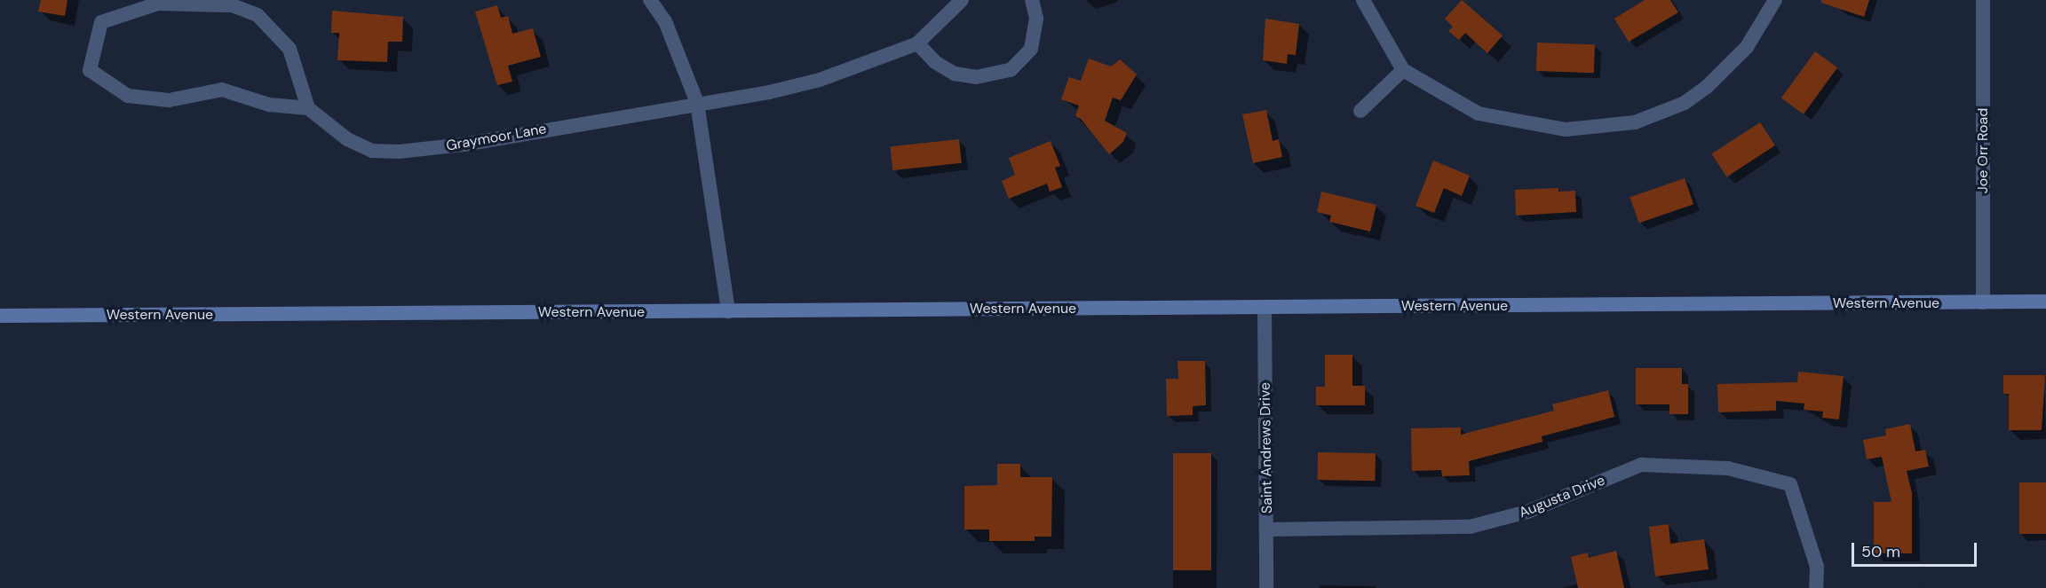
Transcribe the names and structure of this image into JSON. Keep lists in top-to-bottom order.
{
  "streets": {
    "main road": ["Western Avenue"],
    "street": [
      "Graymoor Lane",
      "Joe Orr Road",
      "Saint Andrews Drive",
      "Augusta Drive"
    ]
  },
  "crossings": [
    ["Joe Orr Road", "Western Avenue"],
    ["Western Avenue", "Saint Andrews Drive"],
    ["Saint Andrews Drive", "Augusta Drive"]
  ],
  "scale_bar": "50 m"
}
